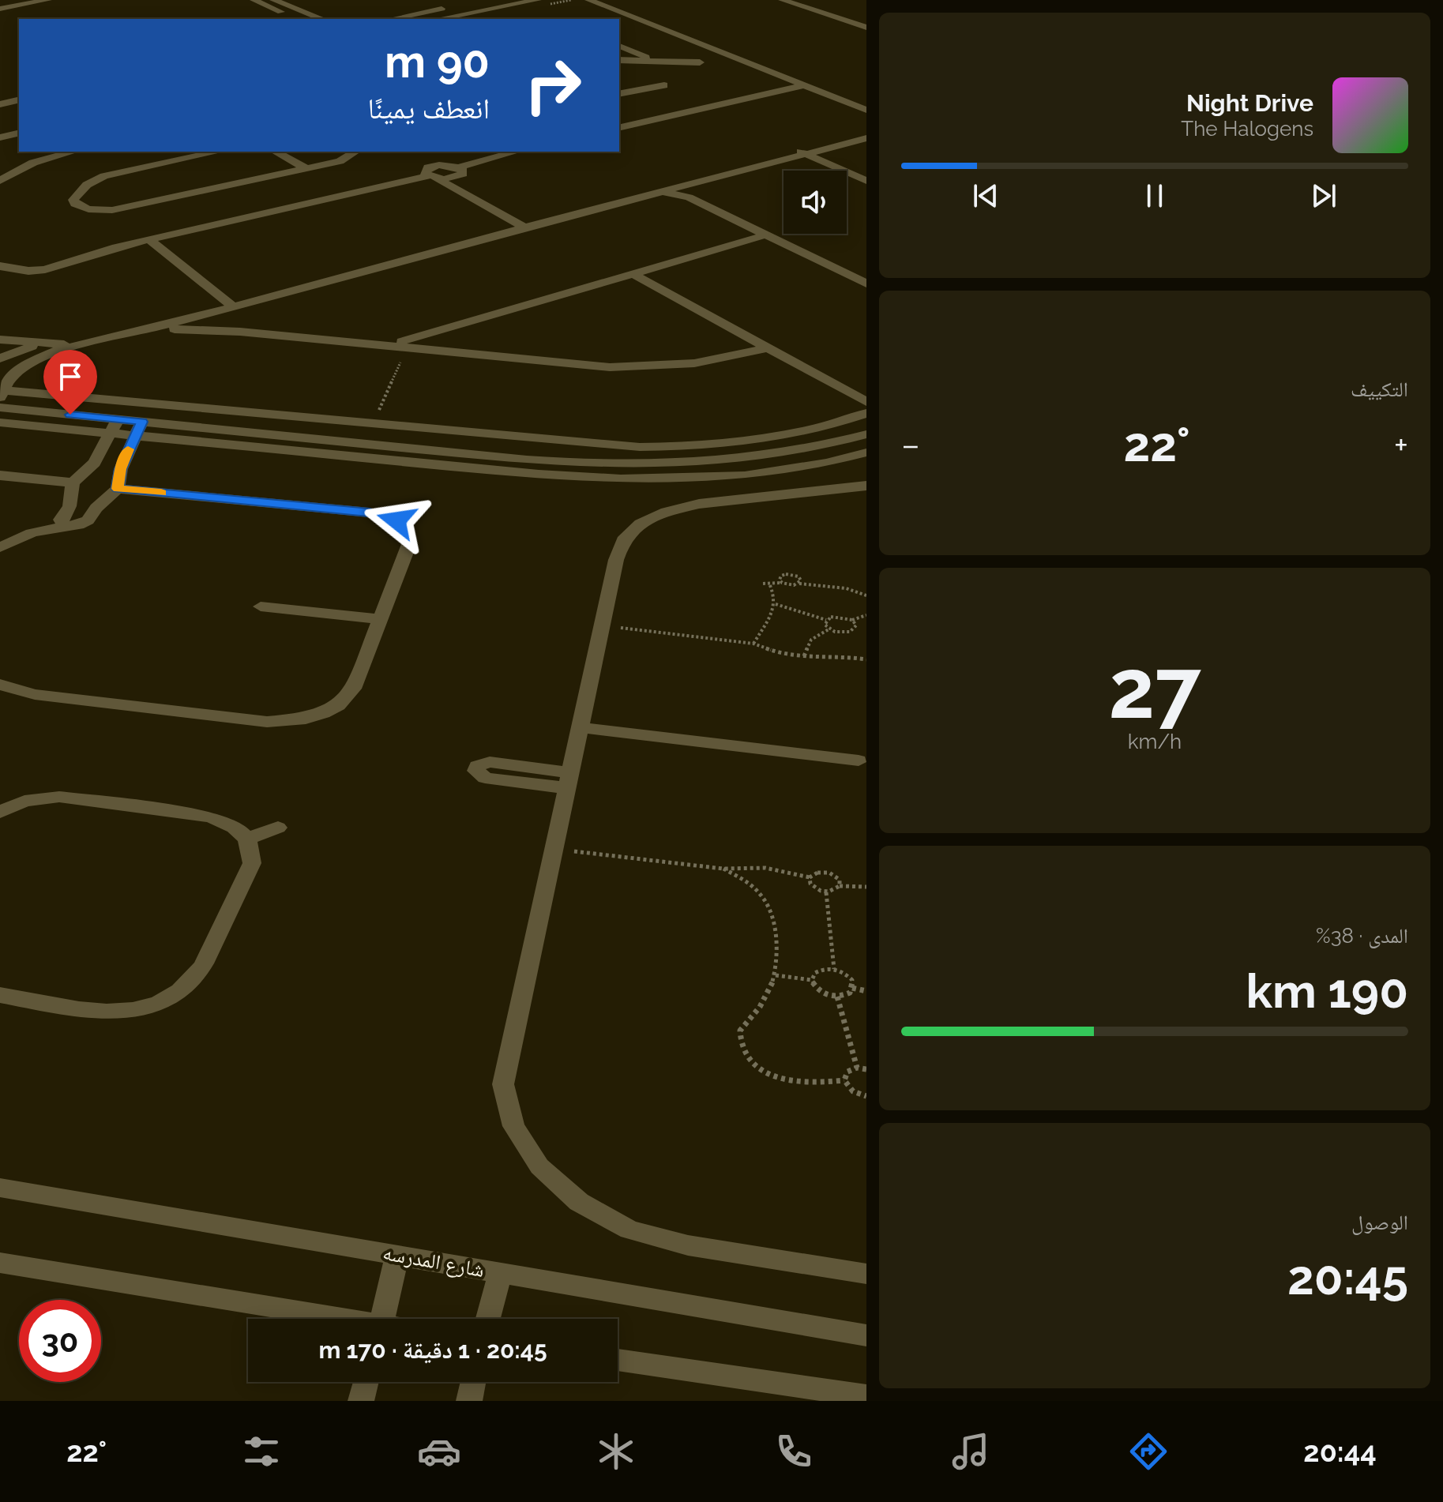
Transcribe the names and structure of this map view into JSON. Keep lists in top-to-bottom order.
{
  "streets": {
    "street": ["شارع المدرسه"]
  },
  "page": {
    "turn": ["90 m", "انعطف يمينًا"],
    "song": ["Night Drive", "The Halogens"],
    "tile": [
      "التكييف",
      ["27", "km/h"],
      ["المدى · 38%", "190 km"],
      ["الوصول", "20:45"]
    ],
    "heat": ["−", "22°", "+"],
    "limit": "30",
    "trip": "20:45 · 1 دقيقة · 170 m",
    "tabs": ["20:44", "22°"]
  }
}
